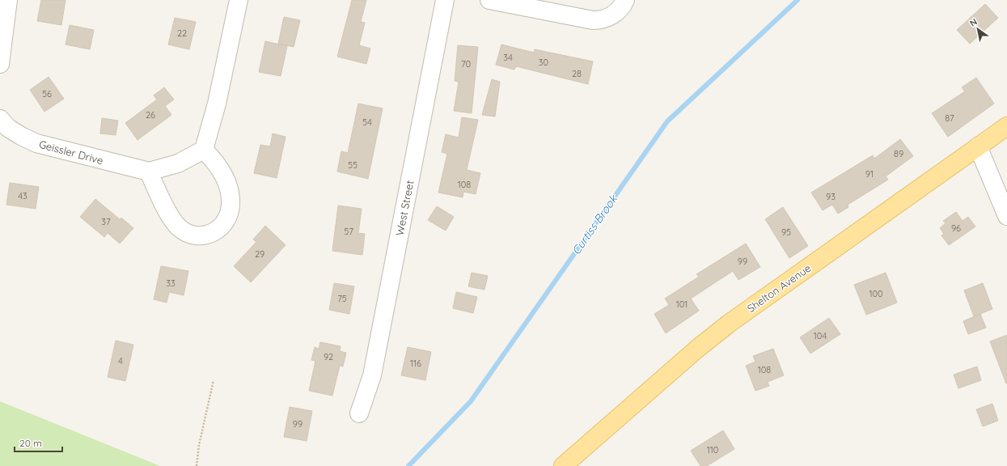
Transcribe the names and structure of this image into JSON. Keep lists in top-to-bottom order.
{
  "streets": {
    "main road": ["Shelton Avenue"],
    "street": ["Geissler Drive", "West Street"]
  },
  "water": ["Curtiss Brook"],
  "house_numbers": [
    "22",
    "34",
    "30",
    "70",
    "28",
    "56",
    "26",
    "87",
    "54",
    "89",
    "55",
    "91",
    "108",
    "43",
    "93",
    "37",
    "96",
    "57",
    "95",
    "29",
    "99",
    "33",
    "100",
    "75",
    "101",
    "104",
    "92",
    "4",
    "116",
    "108",
    "99",
    "110"
  ],
  "scale_bar": "20 m",
  "north": "top left"
}
